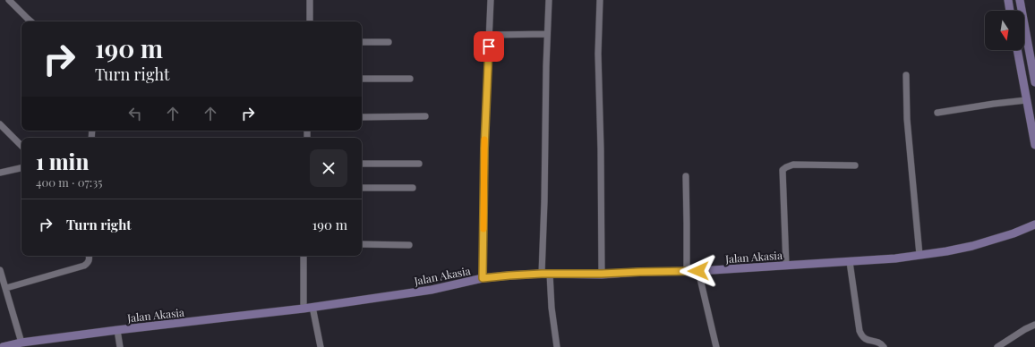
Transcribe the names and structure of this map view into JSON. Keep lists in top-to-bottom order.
{
  "streets": {
    "street": ["Jalan Akasia"]
  },
  "north": "bottom",
  "page": {
    "turn": ["190 m", "Turn right"],
    "heading": ["1 min", "400 m · 07:35"],
    "list": [
      {
        "name": "Turn right",
        "value": "190 m"
      }
    ]
  }
}
